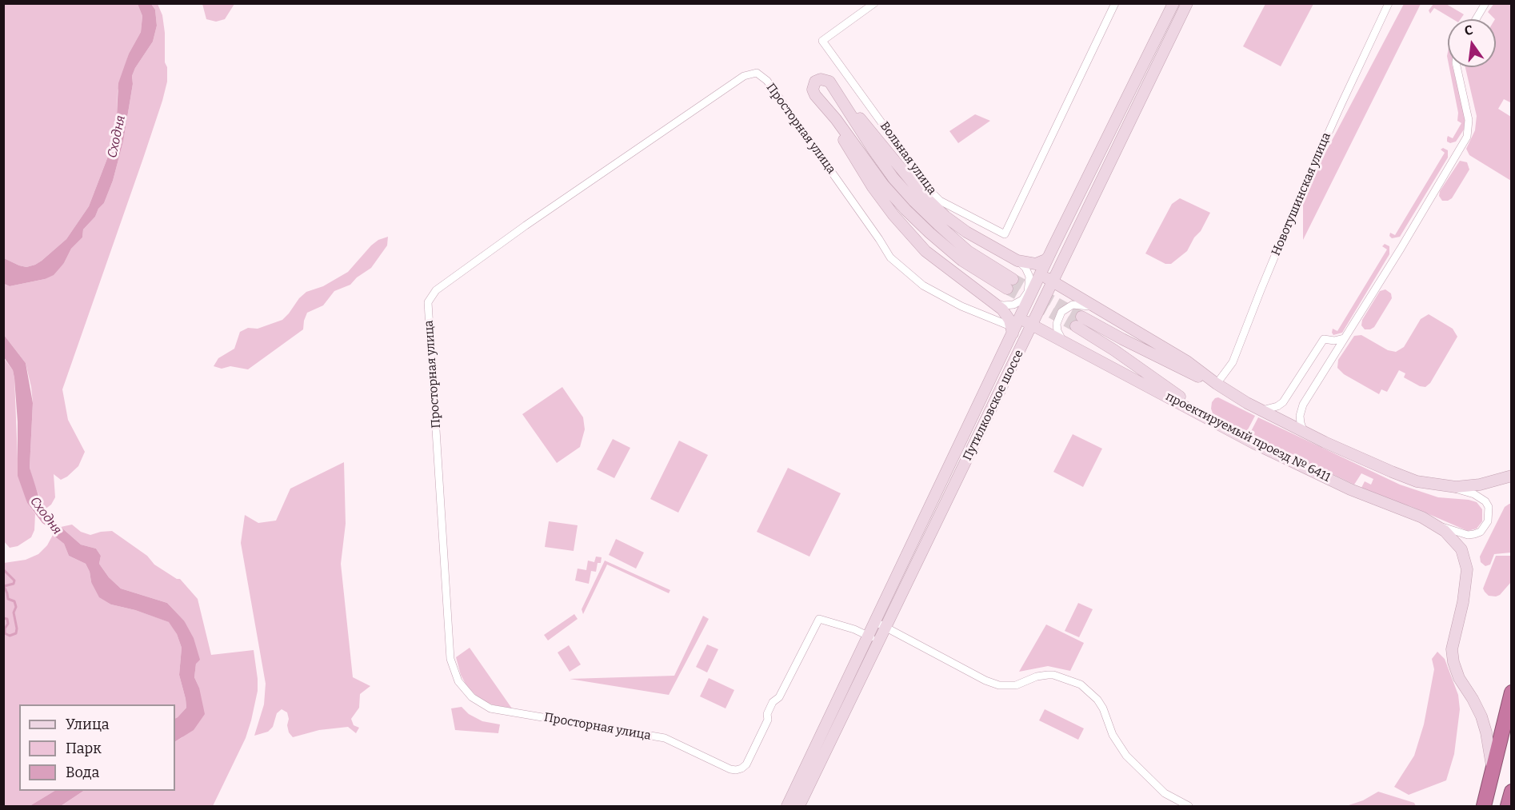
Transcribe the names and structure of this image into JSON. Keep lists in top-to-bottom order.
{
  "streets": {
    "street": [
      "Просторная улица",
      "Вольная улица",
      "Новотушинская улица",
      "Путилковское шоссе",
      "проектируемый проезд № 6411"
    ]
  },
  "crossings": [
    ["Просторная улица", "Путилковское шоссе"],
    ["Просторная улица", "проектируемый проезд № 6411"],
    ["Новотушинская улица", "проектируемый проезд № 6411"],
    ["Путилковское шоссе", "проектируемый проезд № 6411"]
  ],
  "water": ["Сходня"],
  "legend": ["Улица", "Парк", "Вода"],
  "north": "top"
}
